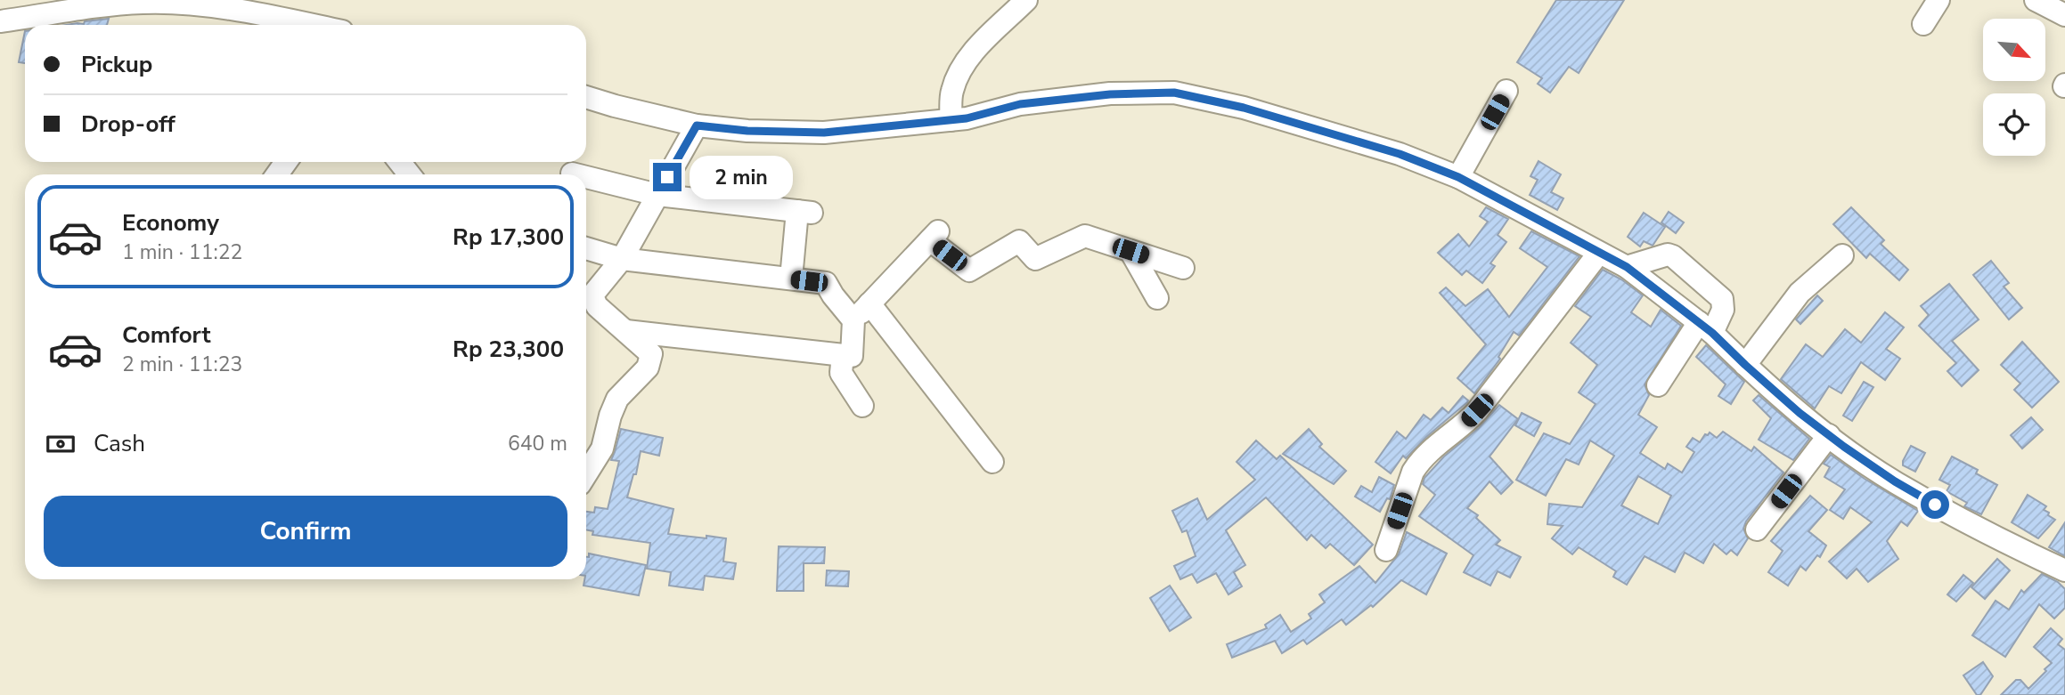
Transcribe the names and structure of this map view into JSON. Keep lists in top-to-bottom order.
{
  "north": "bottom right",
  "page": {
    "banner": ["Pickup", "Drop-off"],
    "bubble": "2 min",
    "list": [
      {
        "name": "Economy",
        "note": "1 min · 11:22",
        "value": "Rp 17,300"
      },
      {
        "name": "Comfort",
        "note": "2 min · 11:23",
        "value": "Rp 23,300"
      }
    ],
    "pay": ["Cash", "640 m"],
    "buttons": "Confirm"
  }
}
